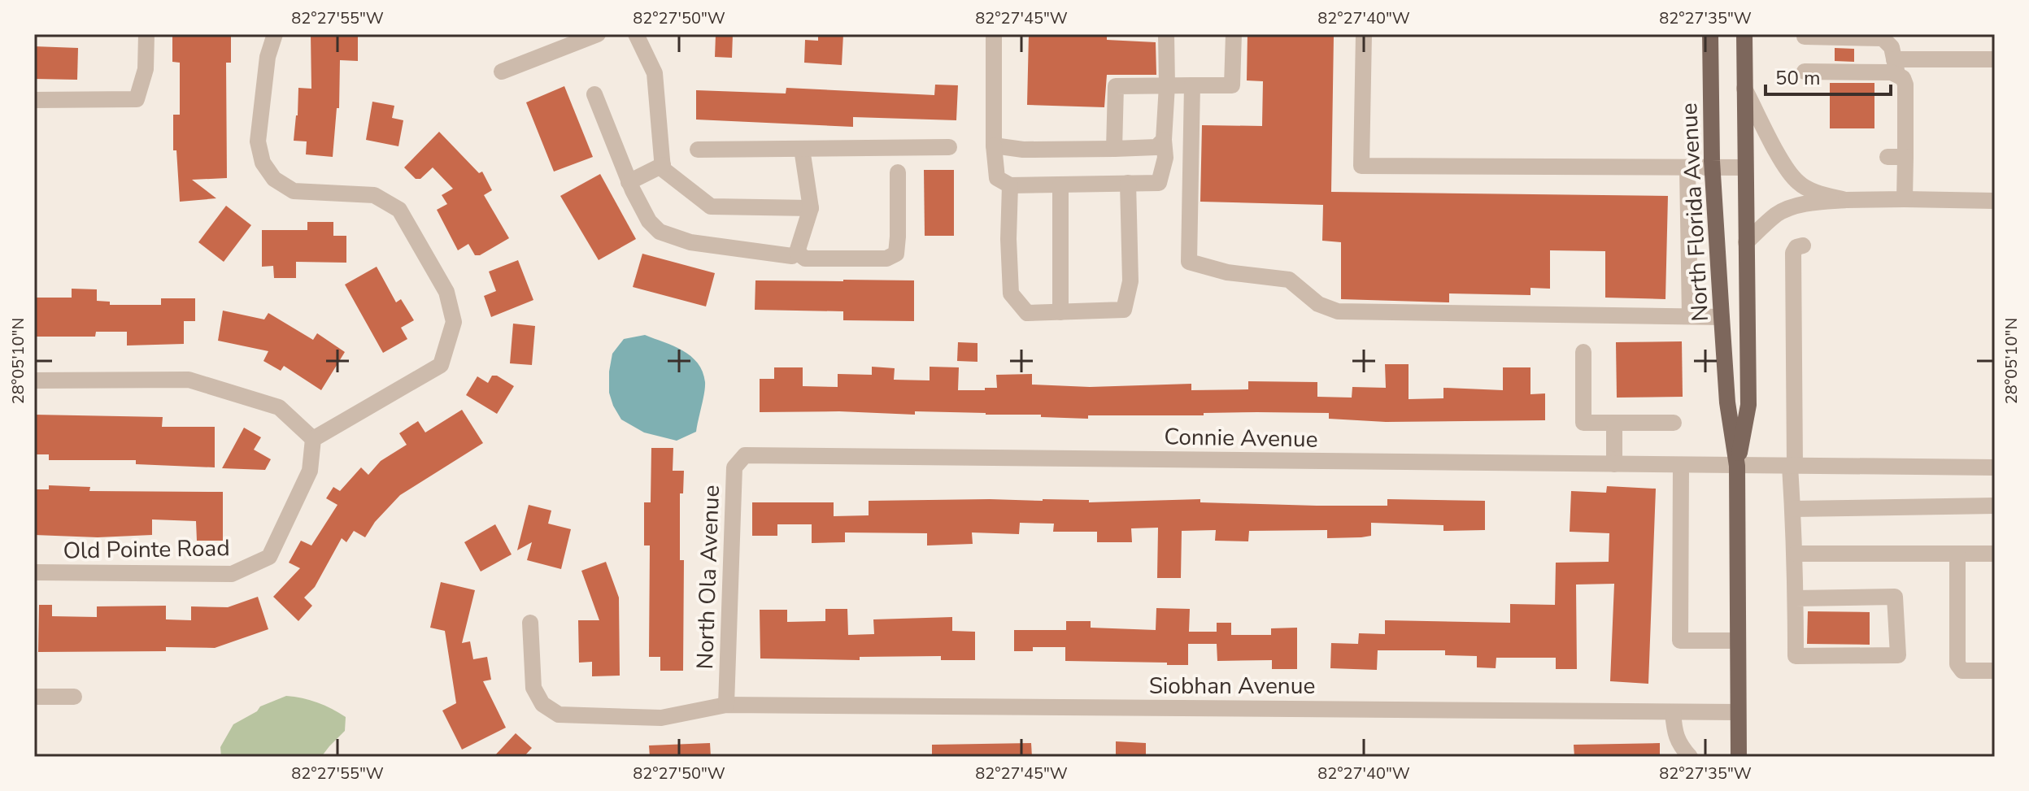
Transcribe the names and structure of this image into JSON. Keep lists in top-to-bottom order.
{
  "streets": {
    "main road": ["North Florida Avenue"],
    "street": [
      "Connie Avenue",
      "Old Pointe Road",
      "North Ola Avenue",
      "Siobhan Avenue"
    ]
  },
  "crossings": [
    ["North Florida Avenue", "Connie Avenue"],
    ["North Florida Avenue", "Siobhan Avenue"],
    ["Connie Avenue", "North Ola Avenue"],
    ["North Ola Avenue", "Siobhan Avenue"]
  ],
  "scale_bar": "50 m",
  "coordinates": [
    "82°27'55\"W",
    "82°27'50\"W",
    "82°27'45\"W",
    "82°27'40\"W",
    "82°27'35\"W",
    "28°05'10\"N"
  ]
}
